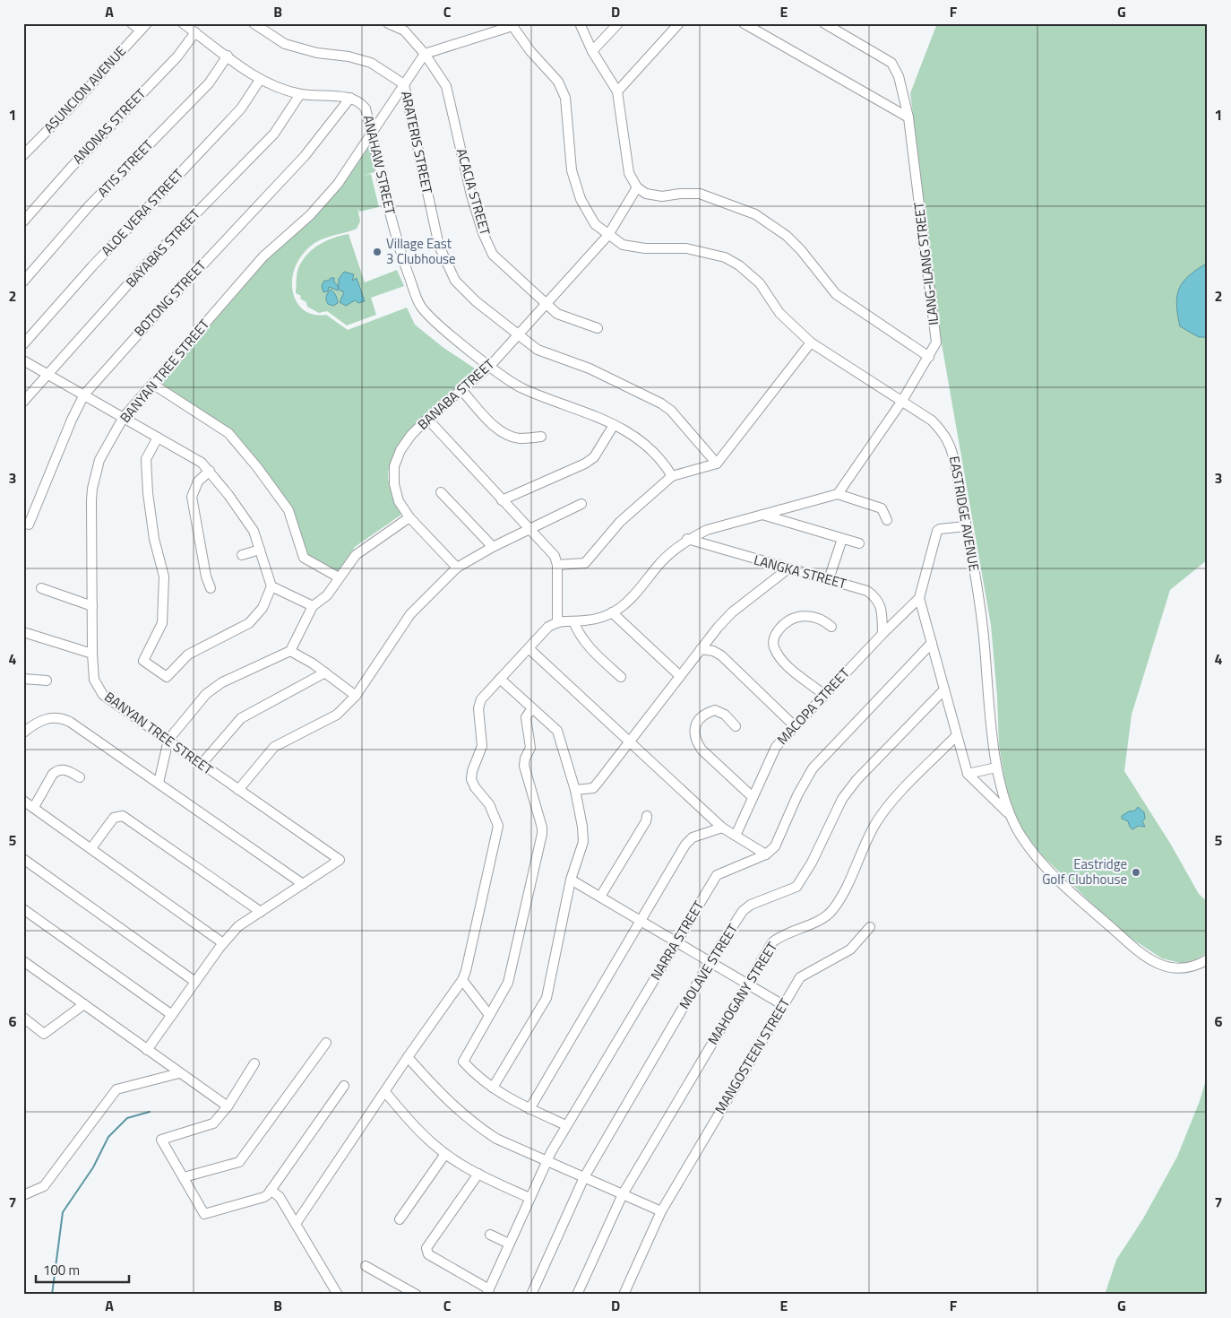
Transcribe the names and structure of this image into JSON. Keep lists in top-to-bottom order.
{
  "streets": {
    "street": [
      "ASUNCION AVENUE",
      "ANONAS STREET",
      "ARATERIS STREET",
      "ANAHAW STREET",
      "ATIS STREET",
      "ACACIA STREET",
      "ALOE VERA STREET",
      "BAYABAS STREET",
      "ILANG-ILANG STREET",
      "BOTONG STREET",
      "BANYAN TREE STREET",
      "BANABA STREET",
      "EASTRIDGE AVENUE",
      "LANGKA STREET",
      "MACOPA STREET",
      "NARRA STREET",
      "MOLAVE STREET",
      "MAHOGANY STREET",
      "MANGOSTEEN STREET"
    ]
  },
  "crossings": [
    ["ARATERIS STREET", "BANYAN TREE STREET"],
    ["ARATERIS STREET", "BANABA STREET"],
    ["ANAHAW STREET", "BOTONG STREET"],
    ["ANAHAW STREET", "BANYAN TREE STREET"],
    ["ANAHAW STREET", "BANABA STREET"],
    ["ACACIA STREET", "BANYAN TREE STREET"],
    ["ACACIA STREET", "BANABA STREET"],
    ["ILANG-ILANG STREET", "EASTRIDGE AVENUE"],
    ["BANABA STREET", "EASTRIDGE AVENUE"],
    ["LANGKA STREET", "MACOPA STREET"]
  ],
  "places": ["Village East 3 Clubhouse", "Eastridge Golf Clubhouse"],
  "scale_bar": "100 m",
  "grid": {
    "columns": [
      "A",
      "B",
      "C",
      "D",
      "E",
      "F",
      "G"
    ],
    "rows": [
      "1",
      "2",
      "3",
      "4",
      "5",
      "6",
      "7"
    ]
  }
}
